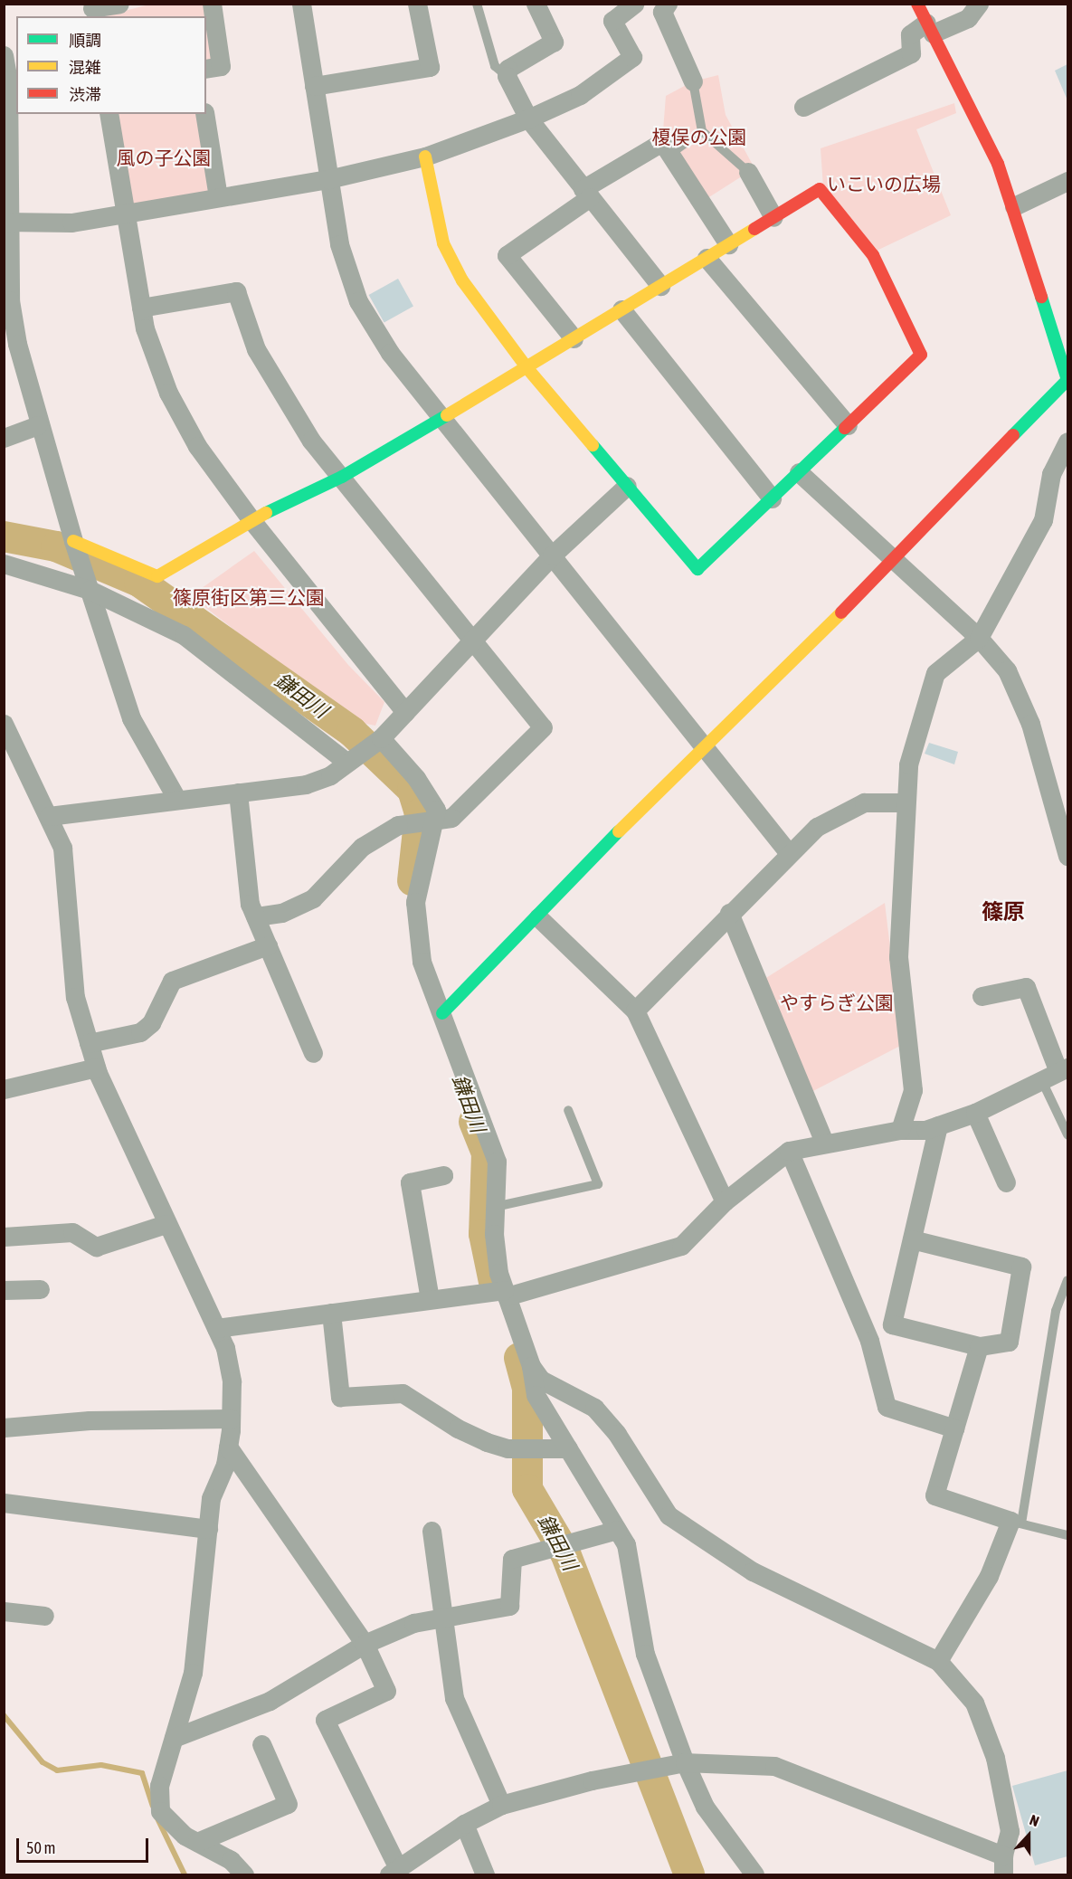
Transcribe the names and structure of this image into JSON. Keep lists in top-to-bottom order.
{
  "districts": ["篠原"],
  "water": ["鎌田川"],
  "parks": [
    "榎俣の公園",
    "風の子公園",
    "いこいの広場",
    "篠原街区第三公園",
    "やすらぎ公園"
  ],
  "legend": ["順調", "混雑", "渋滞"],
  "scale_bar": "50 m",
  "north": "top"
}
